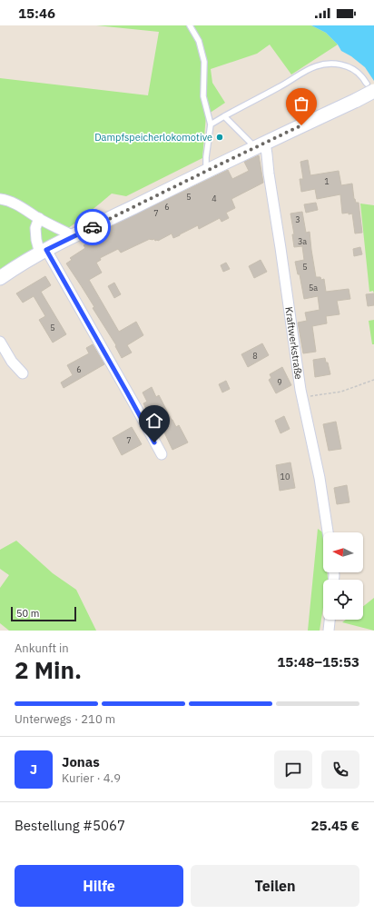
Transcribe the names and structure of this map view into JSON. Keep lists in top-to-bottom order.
{
  "streets": {
    "street": ["Kraftwerkstraße"]
  },
  "places": ["Dampfspeicherlokomotive"],
  "house_numbers": [
    "1",
    "5",
    "4",
    "6",
    "7",
    "3",
    "3a",
    "5",
    "5a",
    "5",
    "8",
    "6",
    "9",
    "7",
    "10"
  ],
  "scale_bar": "50 m",
  "north": "left",
  "page": {
    "status": "15:46",
    "scale": "50 m",
    "heading": ["2 Min.", "Ankunft in", "15:48–15:53"],
    "panel": [
      "Jonas",
      "Kurier · 4.9",
      "Bestellung #5067",
      "25.45 €"
    ],
    "bar": "Unterwegs · 210 m",
    "round": "J",
    "buttons": ["Hilfe", "Teilen"]
  }
}
